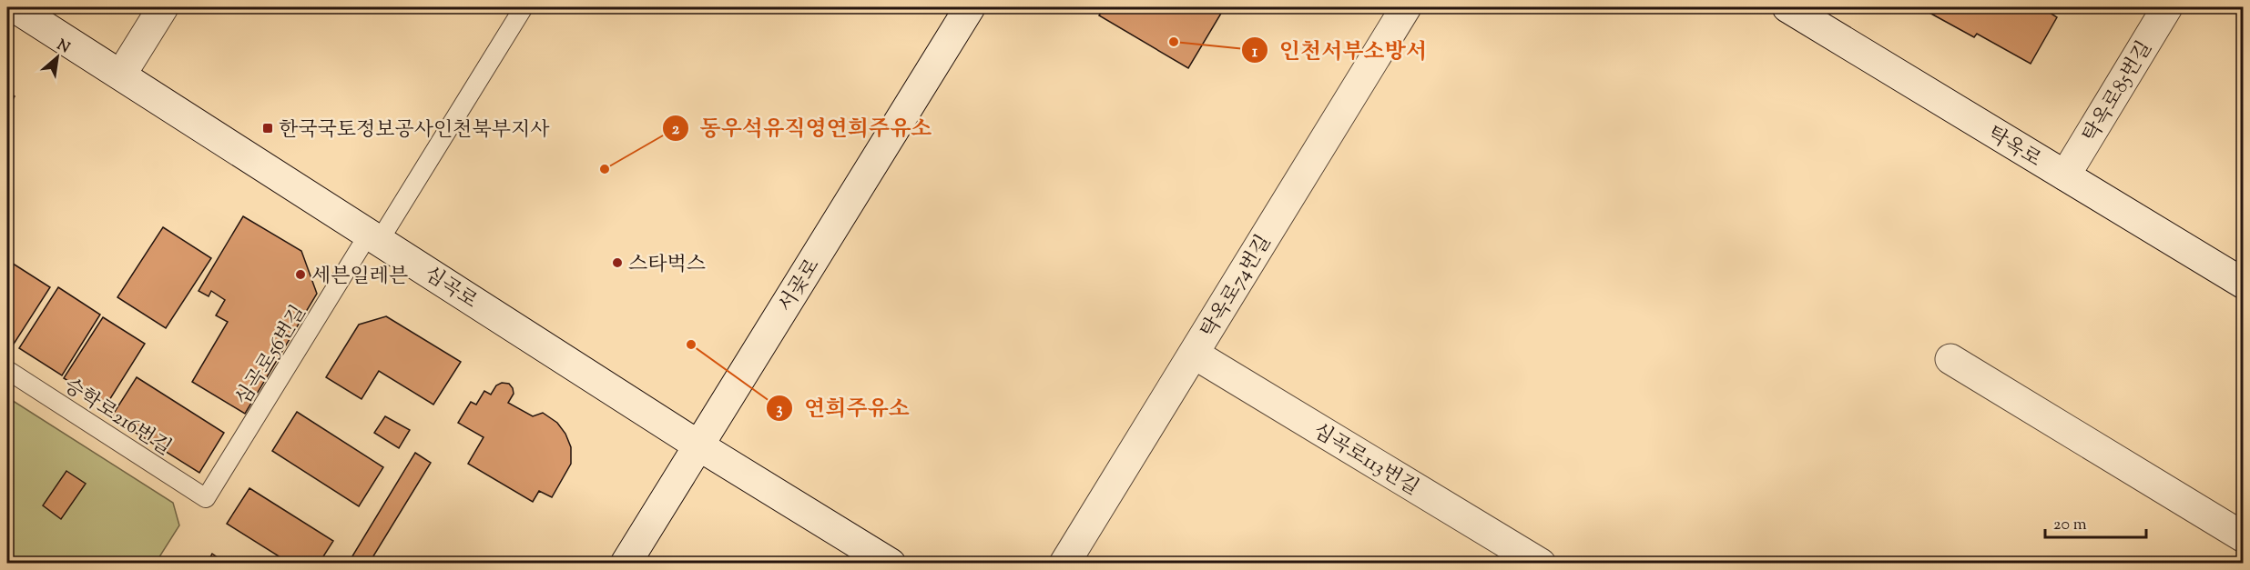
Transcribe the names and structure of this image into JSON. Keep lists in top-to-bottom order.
{
  "streets": {
    "street": [
      "탁옥로85번길",
      "탁옥로",
      "서곶로",
      "탁옥로74번길",
      "심곡로",
      "심곡로113번길"
    ],
    "lane": ["심곡로56번길", "승학로216번길"]
  },
  "crossings": [
    ["탁옥로85번길", "탁옥로"],
    ["서곶로", "심곡로"],
    ["탁옥로74번길", "심곡로113번길"],
    ["심곡로", "심곡로56번길"],
    ["심곡로56번길", "승학로216번길"]
  ],
  "places": {
    "other": [
      "인천서부소방서",
      "동우석유직영연희주유소",
      "스타벅스",
      "세븐일레븐",
      "연희주유소"
    ],
    "transit": ["한국국토정보공사인천북부지사"]
  },
  "scale_bar": "20 m",
  "north": "top right"
}
